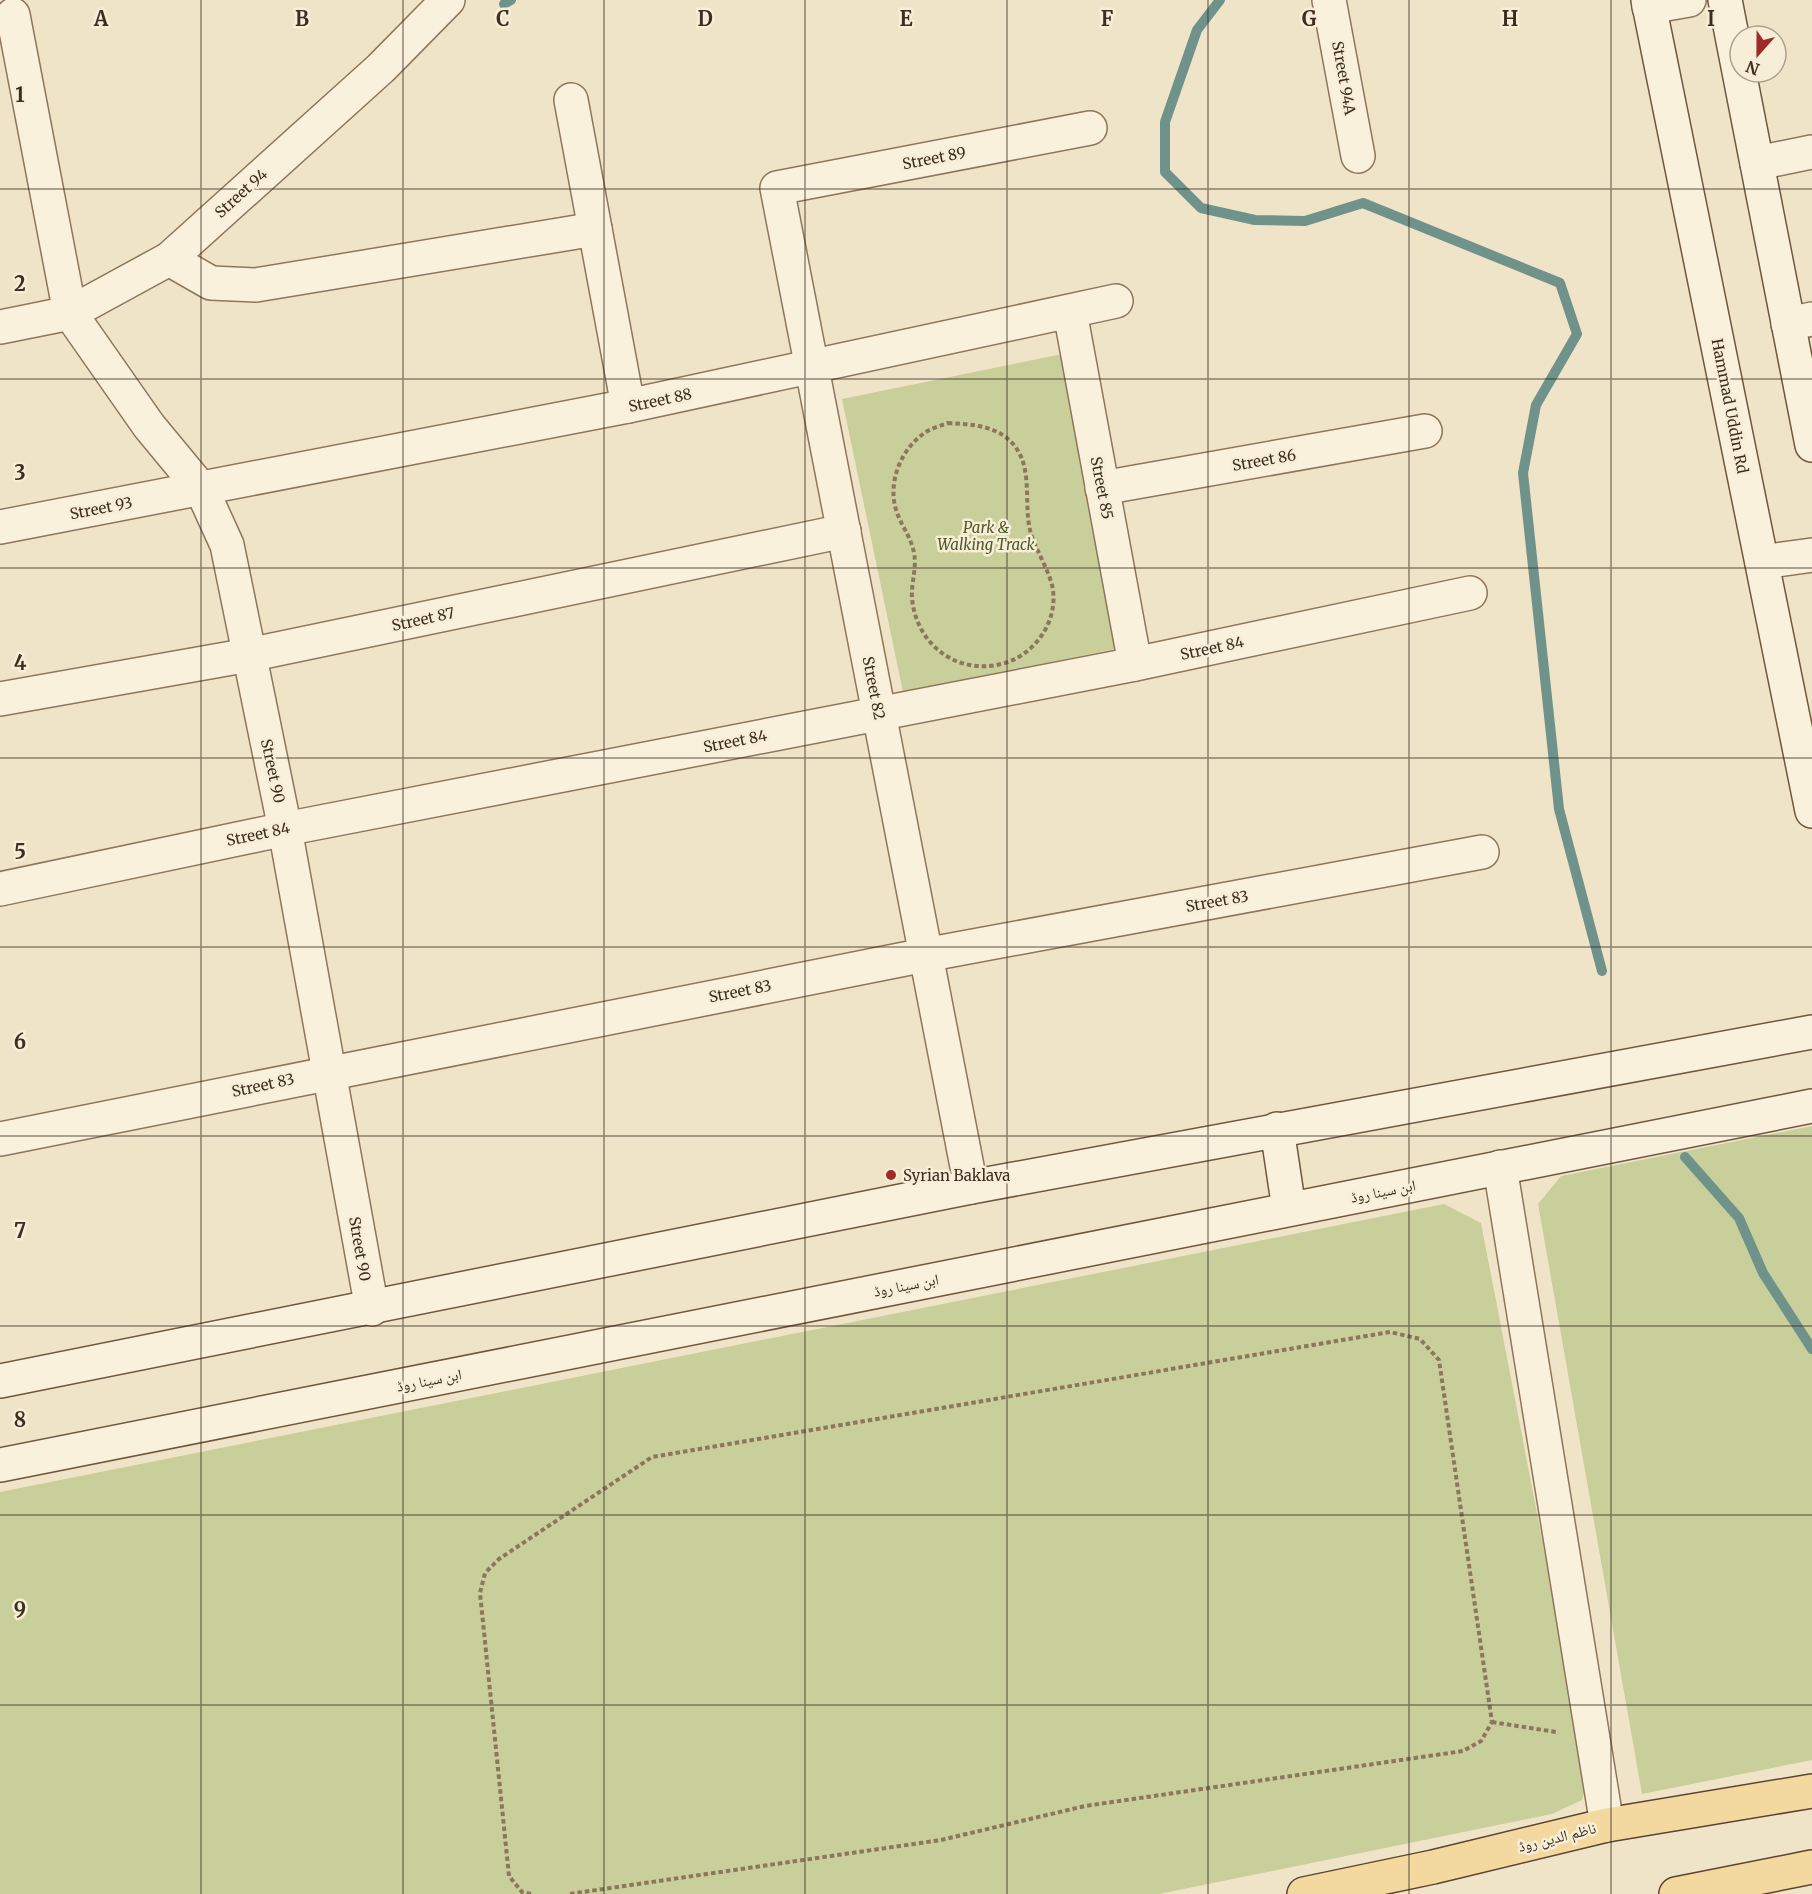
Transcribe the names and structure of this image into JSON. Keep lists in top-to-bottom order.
{
  "streets": {
    "main road": ["ناظم الدین روڈ"],
    "street": [
      "Street 94A",
      "Street 89",
      "Street 94",
      "Street 88",
      "Hammad Uddin Rd",
      "Street 86",
      "Street 85",
      "Street 93",
      "Street 87",
      "Street 84",
      "Street 82",
      "Street 90",
      "Street 83",
      "ابن سینا روڈ"
    ]
  },
  "crossings": [
    ["Street 89", "Street 82"],
    ["Street 94", "Street 90"],
    ["Street 88", "Street 85"],
    ["Street 88", "Street 93"],
    ["Street 88", "Street 82"],
    ["Street 88", "Street 90"],
    ["Street 86", "Street 85"],
    ["Street 85", "Street 84"],
    ["Street 93", "Street 90"],
    ["Street 87", "Street 82"],
    ["Street 87", "Street 90"],
    ["Street 84", "Street 82"],
    ["Street 84", "Street 90"],
    ["Street 82", "Street 83"],
    ["Street 90", "Street 83"]
  ],
  "parks": ["Park & Walking Track"],
  "places": ["Syrian Baklava"],
  "north": "bottom",
  "grid": {
    "columns": [
      "A",
      "B",
      "C",
      "D",
      "E",
      "F",
      "G",
      "H",
      "I"
    ],
    "rows": [
      "1",
      "2",
      "3",
      "4",
      "5",
      "6",
      "7",
      "8",
      "9"
    ]
  }
}
